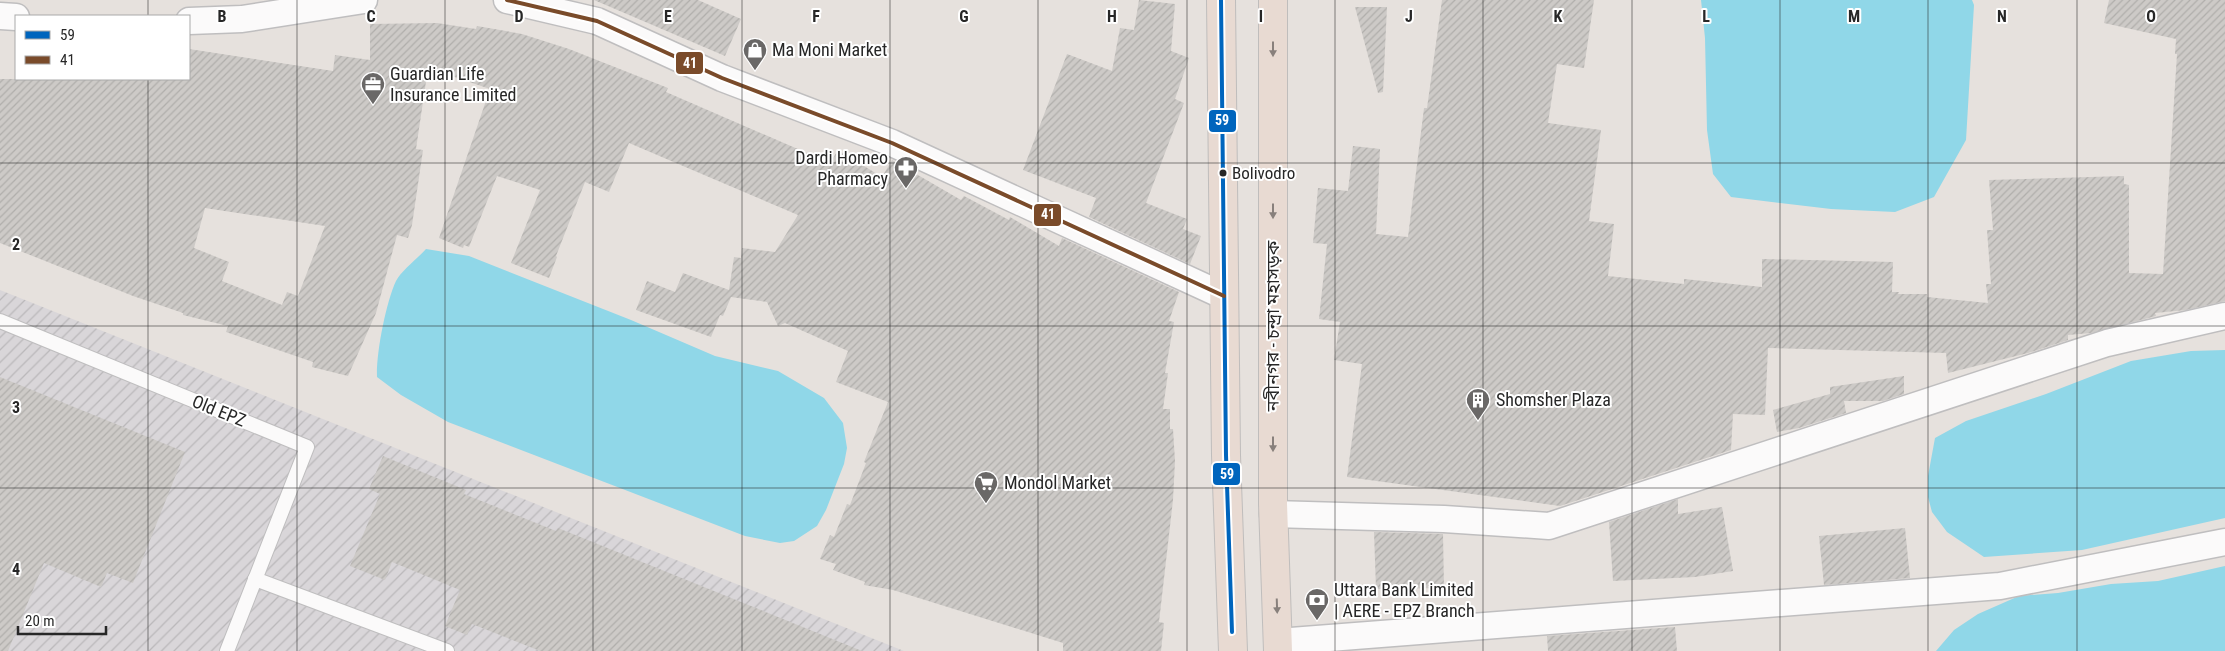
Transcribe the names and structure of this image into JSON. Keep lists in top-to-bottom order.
{
  "streets": {
    "highway": ["নবীনগর - চন্দ্রা মহাসড়ক"],
    "lane": ["Old EPZ"]
  },
  "places": {
    "shop": ["Ma Moni Market"],
    "office": ["Guardian Life Insurance Limited"],
    "other": ["Bolivodro"],
    "pharmacy": ["Dardi Homeo Pharmacy"],
    "building": ["Shomsher Plaza"],
    "supermarket": ["Mondol Market"],
    "bank": ["Uttara Bank Limited | AERE - EPZ Branch"]
  },
  "lines": ["transit line 59", "transit line 41"],
  "legend": ["59", "41"],
  "scale_bar": "20 m",
  "grid": {
    "columns": [
      "B",
      "C",
      "D",
      "E",
      "F",
      "G",
      "H",
      "I",
      "J",
      "K",
      "L",
      "M",
      "N",
      "O"
    ],
    "rows": ["2", "3", "4"]
  }
}
